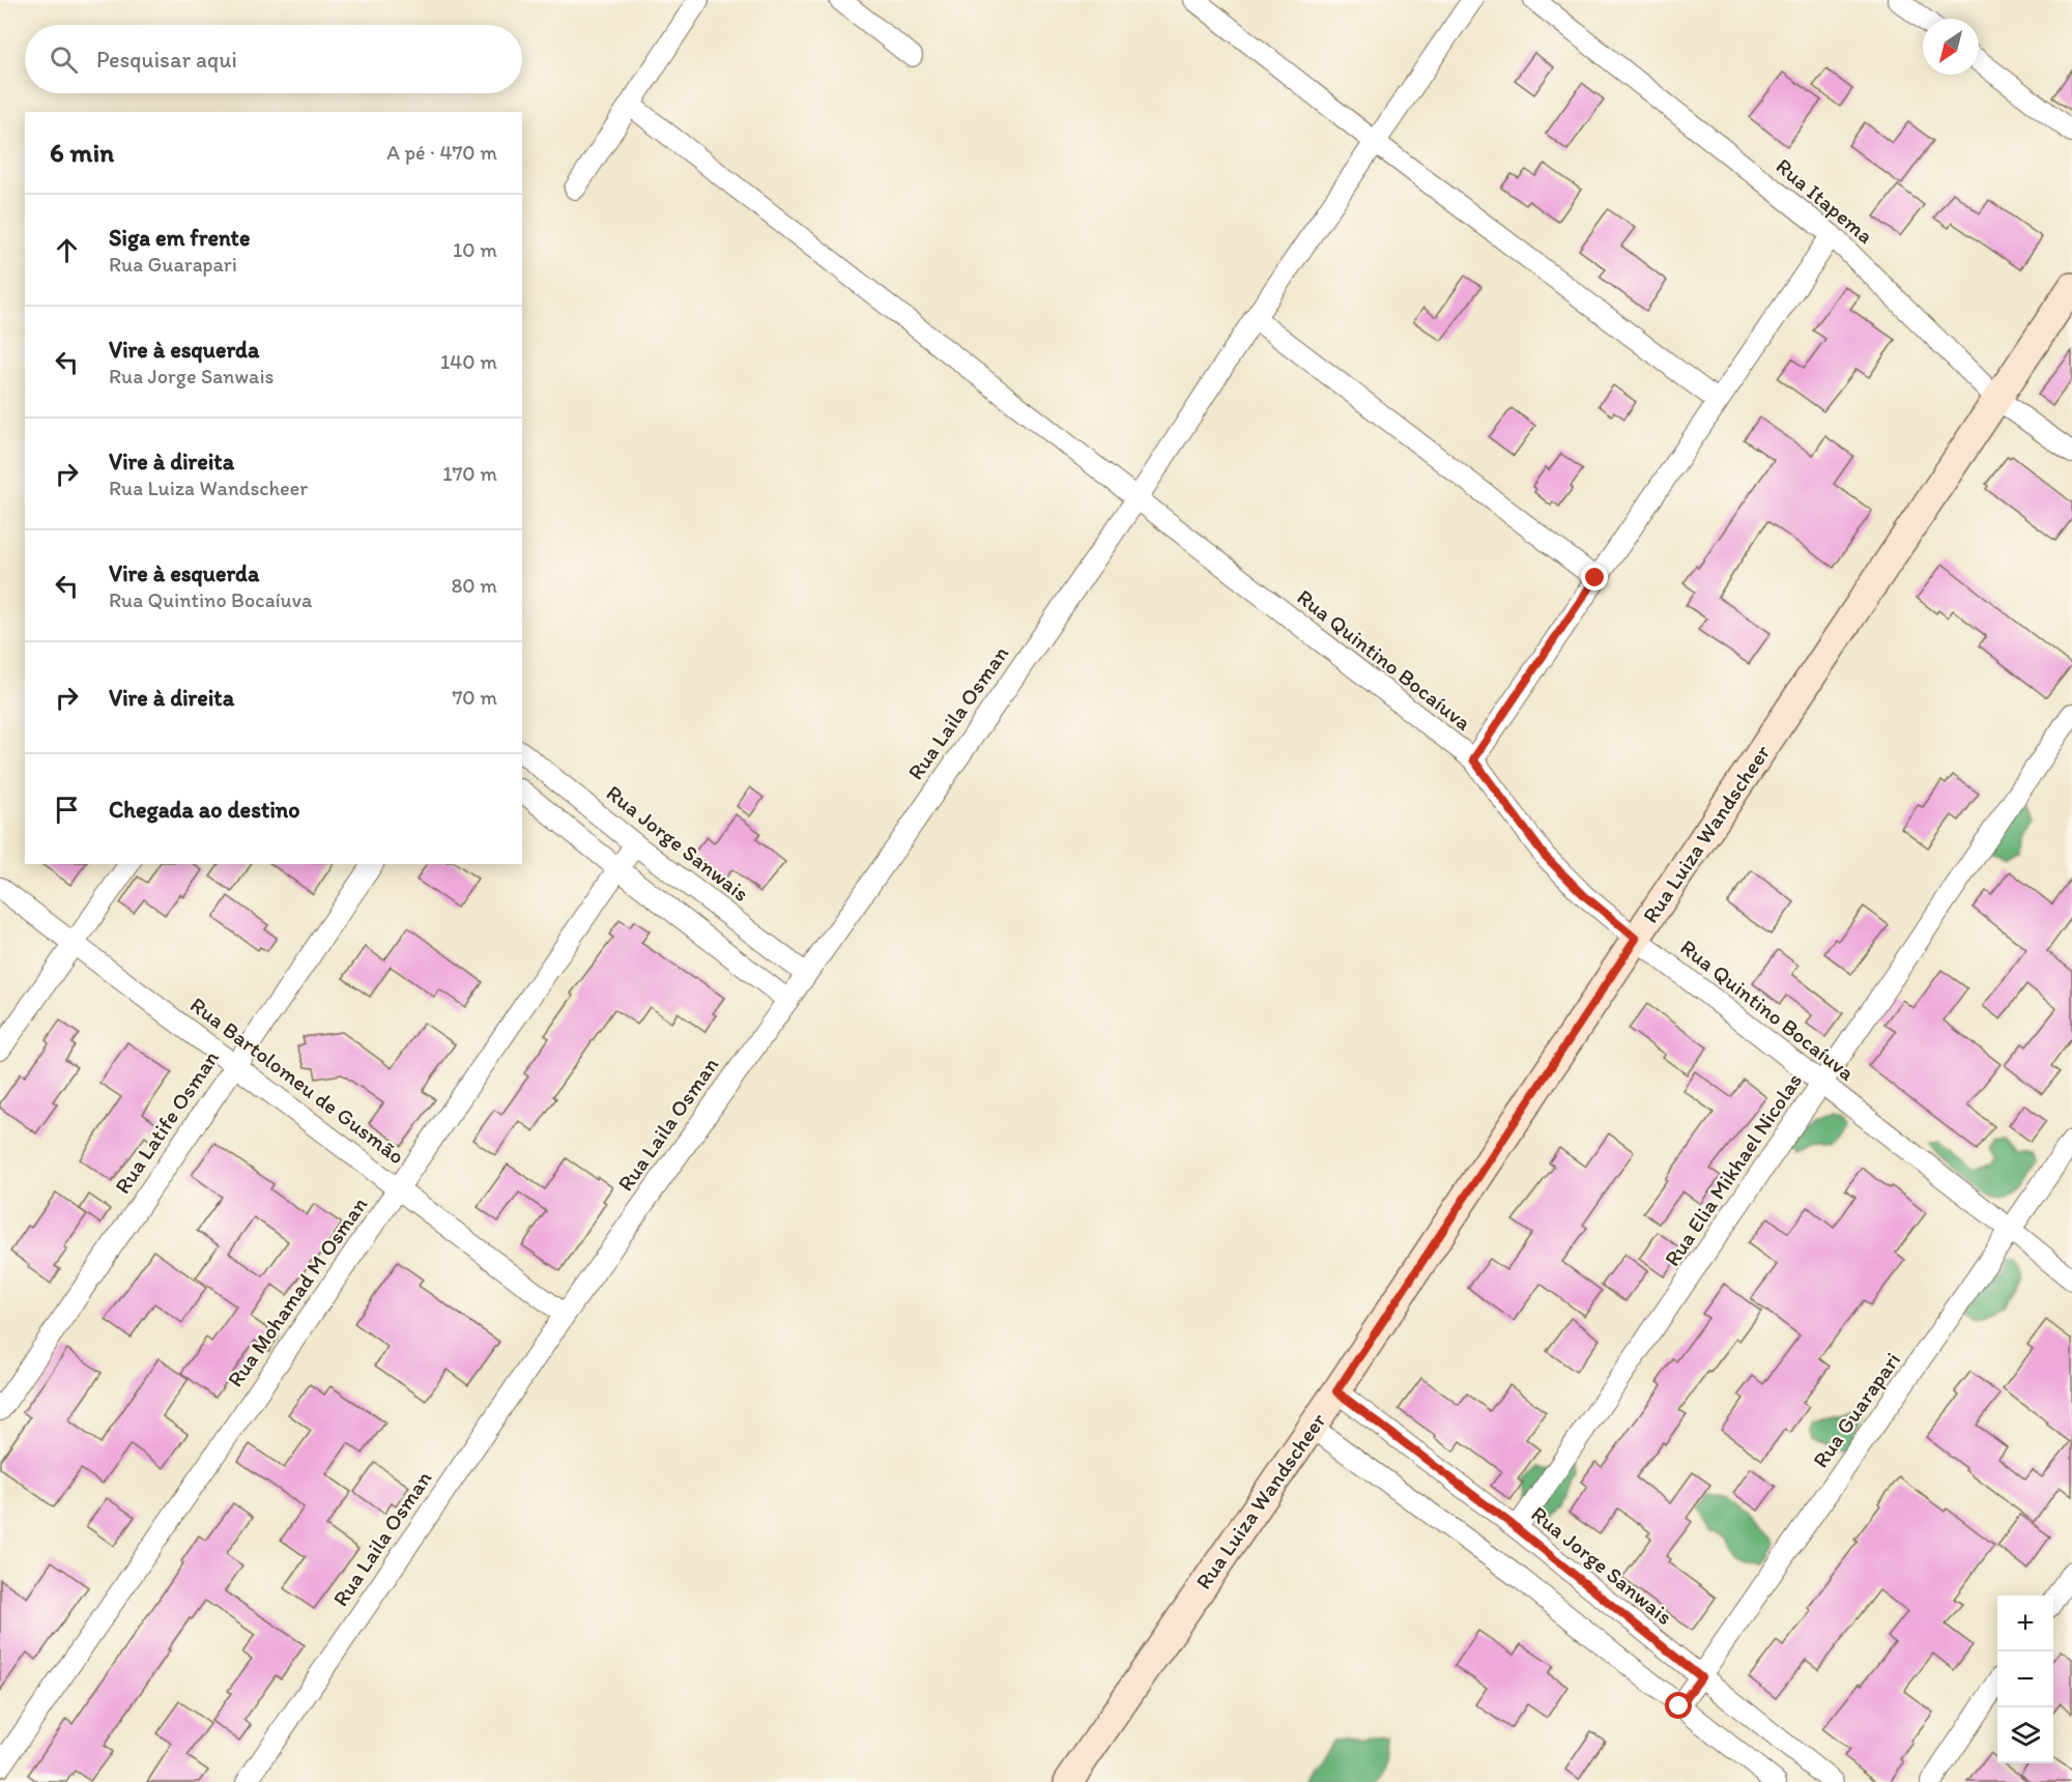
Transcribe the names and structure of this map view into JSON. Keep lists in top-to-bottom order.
{
  "streets": {
    "main road": ["Rua Luiza Wandscheer"],
    "street": [
      "Rua Itapema",
      "Rua Quintino Bocaíuva",
      "Rua Laila Osman",
      "Rua Jorge Sanwais",
      "Rua Bartolomeu de Gusmão",
      "Rua Latife Osman",
      "Rua Elia Mikhael Nicolas",
      "Rua Mohamad M Osman",
      "Rua Guarapari"
    ]
  },
  "crossings": [
    ["Rua Itapema", "Rua Luiza Wandscheer"],
    ["Rua Quintino Bocaíuva", "Rua Laila Osman"],
    ["Rua Quintino Bocaíuva", "Rua Luiza Wandscheer"],
    ["Rua Quintino Bocaíuva", "Rua Elia Mikhael Nicolas"],
    ["Rua Quintino Bocaíuva", "Rua Guarapari"],
    ["Rua Laila Osman", "Rua Jorge Sanwais"],
    ["Rua Laila Osman", "Rua Bartolomeu de Gusmão"],
    ["Rua Luiza Wandscheer", "Rua Jorge Sanwais"],
    ["Rua Jorge Sanwais", "Rua Elia Mikhael Nicolas"],
    ["Rua Jorge Sanwais", "Rua Mohamad M Osman"],
    ["Rua Jorge Sanwais", "Rua Guarapari"],
    ["Rua Bartolomeu de Gusmão", "Rua Latife Osman"],
    ["Rua Bartolomeu de Gusmão", "Rua Mohamad M Osman"]
  ],
  "north": "bottom left",
  "page": {
    "search": "Pesquisar aqui",
    "heading": ["6 min", "A pé · 470 m"],
    "list": [
      ["Siga em frente", "Rua Guarapari", "10 m"],
      ["Vire à esquerda", "Rua Jorge Sanwais", "140 m"],
      ["Vire à direita", "Rua Luiza Wandscheer", "170 m"],
      ["Vire à esquerda", "Rua Quintino Bocaíuva", "80 m"],
      ["Vire à direita", "70 m"],
      "Chegada ao destino"
    ],
    "map_buttons": ["+", "−"]
  }
}
